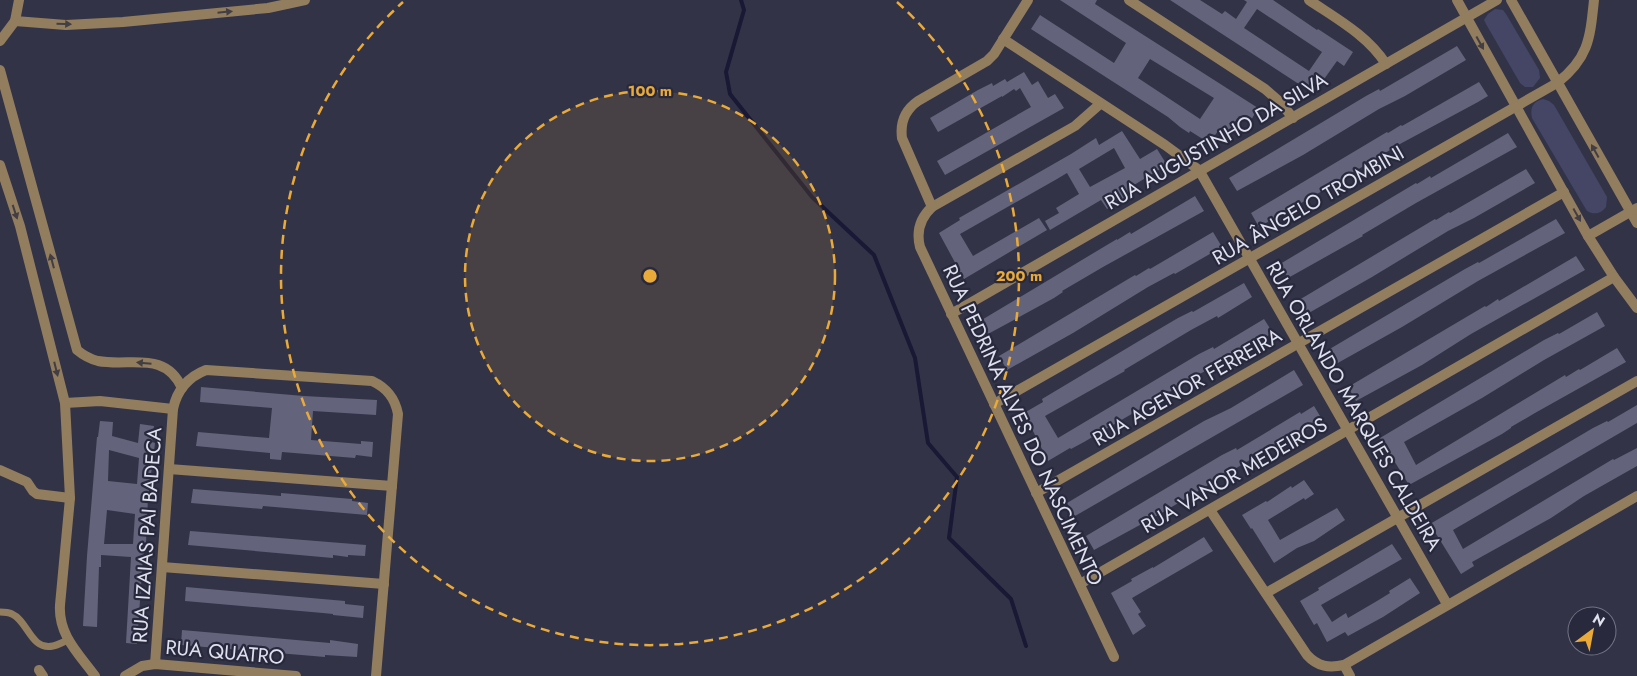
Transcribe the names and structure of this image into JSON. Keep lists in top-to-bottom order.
{
  "streets": {
    "street": [
      "RUA AUGUSTINHO DA SILVA",
      "RUA ÂNGELO TROMBINI",
      "RUA AGENOR FERREIRA",
      "RUA ORLANDO MARQUES CALDEIRA",
      "RUA PEDRINA ALVES DO NASCIMENTO",
      "RUA VANOR MEDEIROS",
      "RUA IZAIAS PAI BADECA",
      "RUA QUATRO"
    ]
  },
  "crossings": [
    ["RUA AUGUSTINHO DA SILVA", "RUA ORLANDO MARQUES CALDEIRA"],
    ["RUA AUGUSTINHO DA SILVA", "RUA PEDRINA ALVES DO NASCIMENTO"],
    ["RUA ÂNGELO TROMBINI", "RUA ORLANDO MARQUES CALDEIRA"],
    ["RUA ÂNGELO TROMBINI", "RUA PEDRINA ALVES DO NASCIMENTO"],
    ["RUA AGENOR FERREIRA", "RUA ORLANDO MARQUES CALDEIRA"],
    ["RUA AGENOR FERREIRA", "RUA PEDRINA ALVES DO NASCIMENTO"],
    ["RUA ORLANDO MARQUES CALDEIRA", "RUA VANOR MEDEIROS"],
    ["RUA PEDRINA ALVES DO NASCIMENTO", "RUA VANOR MEDEIROS"],
    ["RUA IZAIAS PAI BADECA", "RUA QUATRO"]
  ],
  "north": "top right",
  "rings": ["100 m", "200 m"]
}
